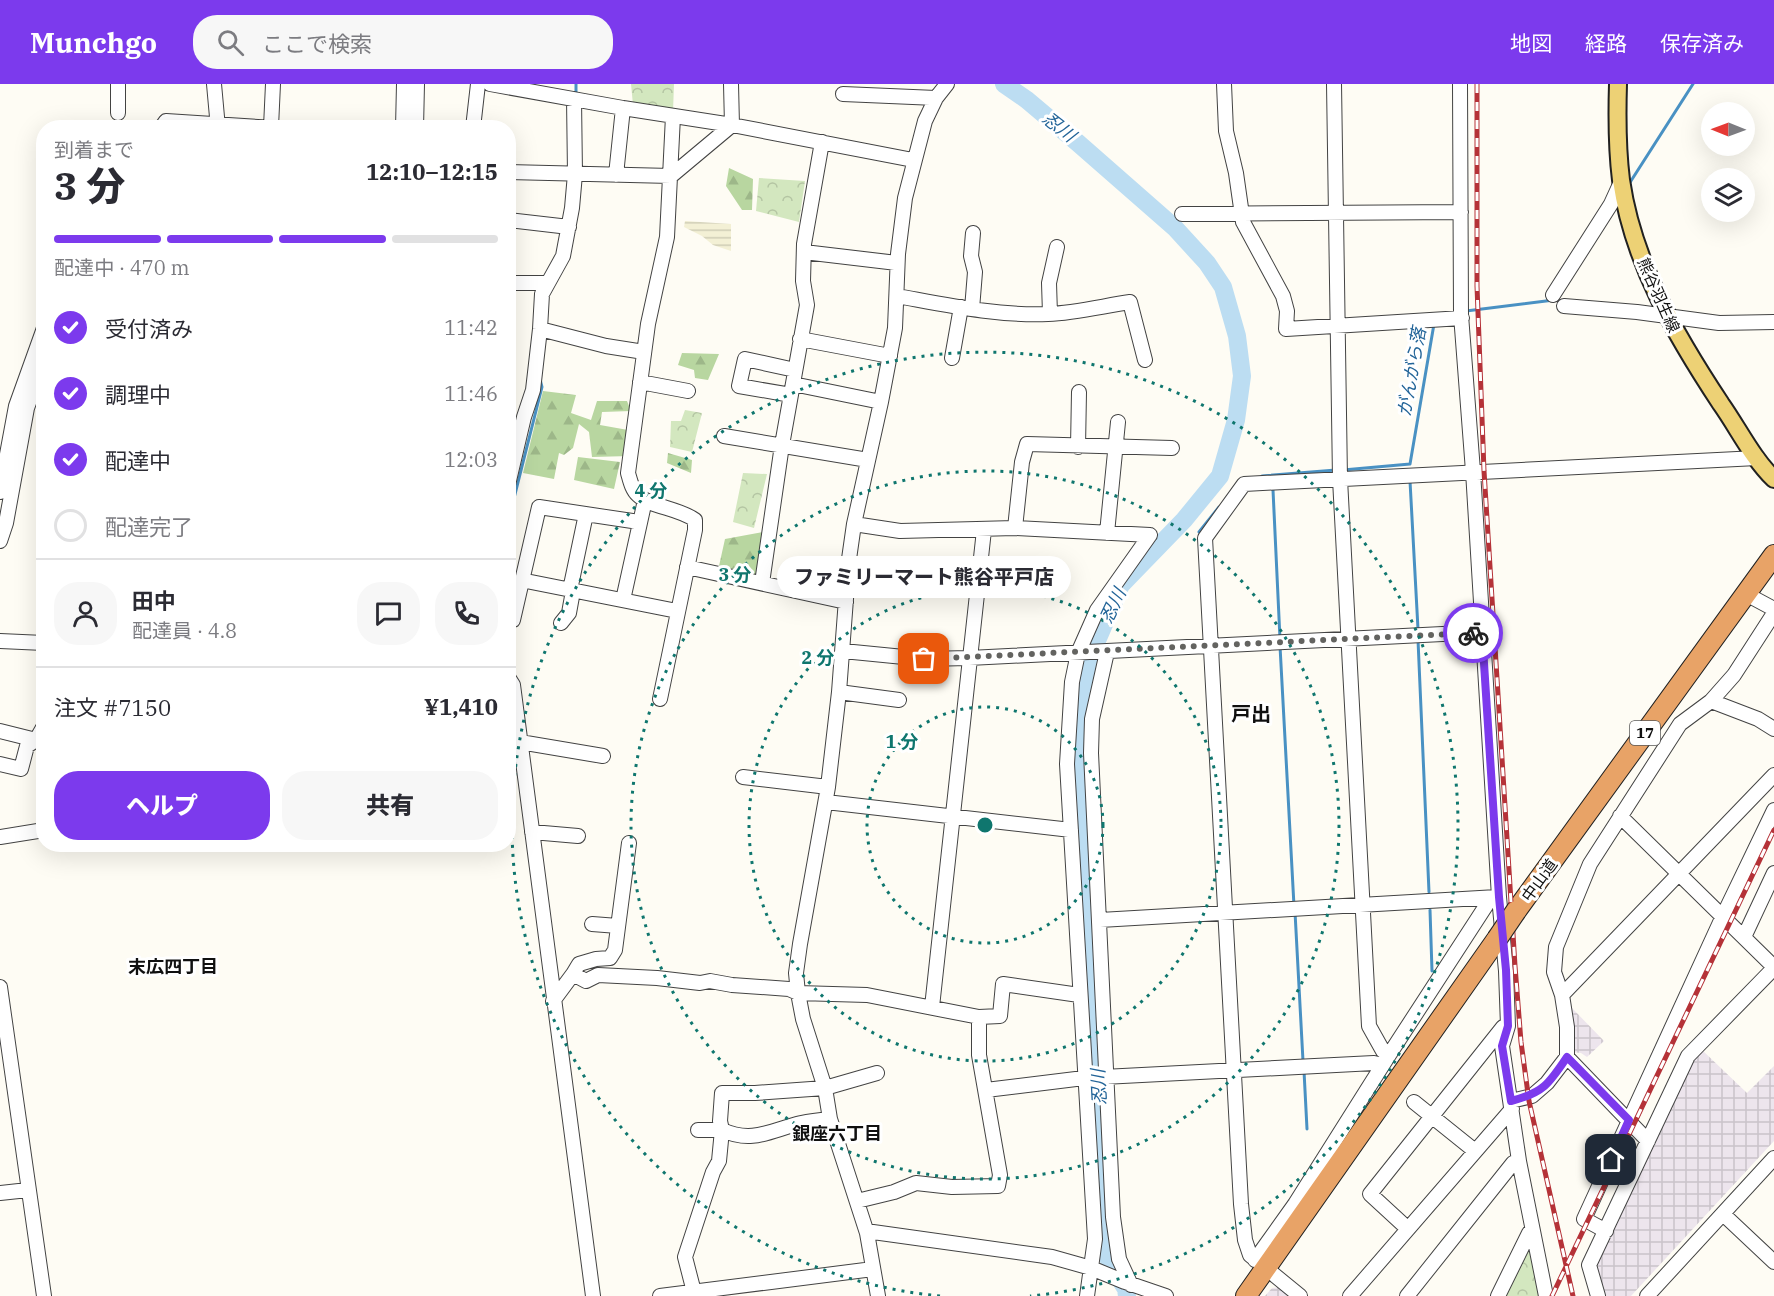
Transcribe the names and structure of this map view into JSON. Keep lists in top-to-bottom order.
{
  "streets": {
    "highway": ["17", "中山道"],
    "main road": ["熊谷羽生線"]
  },
  "districts": ["戸出", "末広四丁目", "銀座六丁目"],
  "water": ["忍川", "がんがら落"],
  "places": ["ファミリーマート熊谷平戸店"],
  "north": "left",
  "page": {
    "header": "Munchgo",
    "search": "ここで検索",
    "nav": ["地図", "経路", "保存済み"],
    "heading": ["3 分", "到着まで", "12:10–12:15"],
    "panel": [
      "田中",
      "配達員 · 4.8",
      "注文 #7150",
      "¥1,410"
    ],
    "bar": "配達中 · 470 m",
    "list": [
      ["受付済み", "11:42"],
      ["調理中", "11:46"],
      ["配達中", "12:03"],
      "配達完了"
    ],
    "bubble": "ファミリーマート熊谷平戸店",
    "buttons": ["ヘルプ", "共有"]
  },
  "rings": [
    "4 分",
    "3 分",
    "2 分",
    "1 分"
  ]
}
